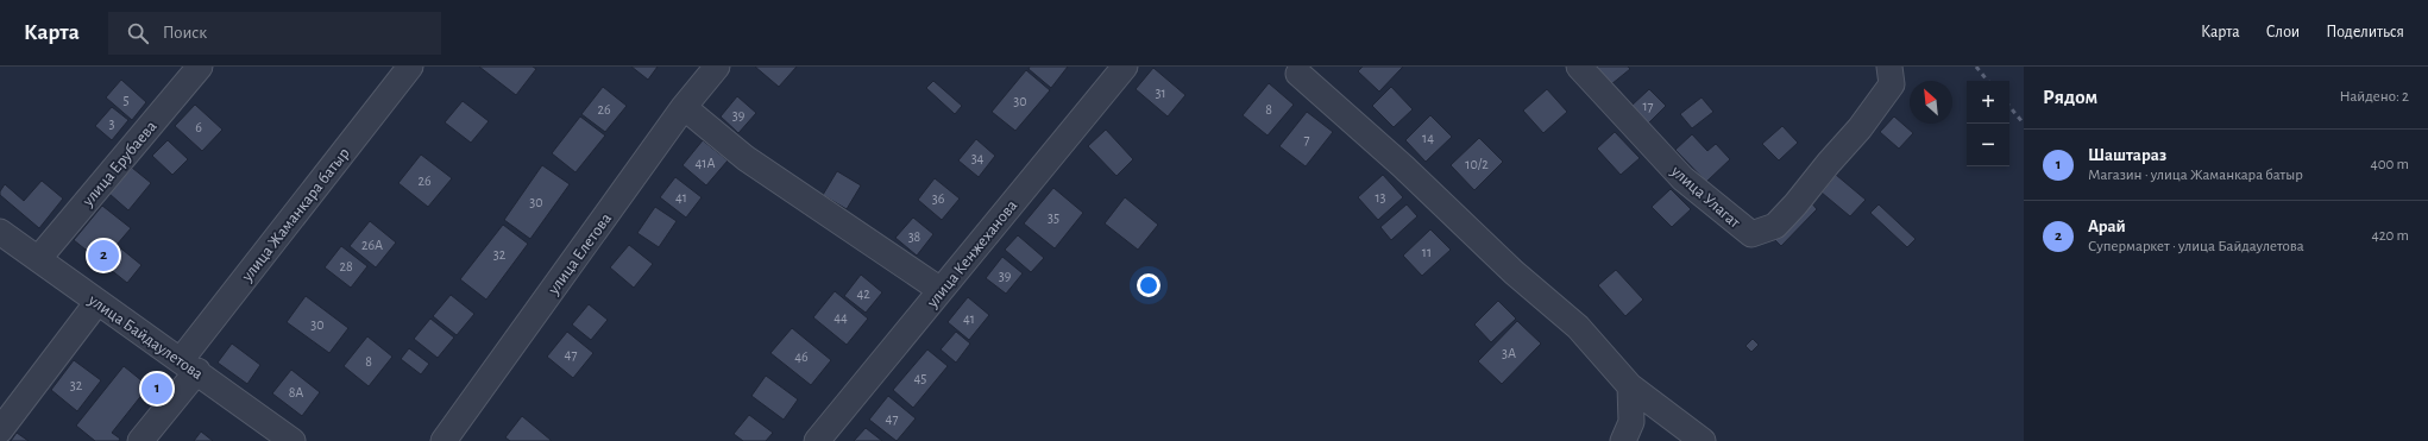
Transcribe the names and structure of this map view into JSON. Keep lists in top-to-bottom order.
{
  "streets": {
    "street": [
      "улица Ерубаева",
      "улица Улагат",
      "улица Жаманкара батыр",
      "улица Елетова",
      "улица Кенжеханова",
      "улица Байдаулетова"
    ]
  },
  "crossings": [
    ["улица Ерубаева", "улица Байдаулетова"],
    ["улица Жаманкара батыр", "улица Байдаулетова"]
  ],
  "house_numbers": [
    "31",
    "5",
    "30",
    "17",
    "26",
    "8",
    "39",
    "3",
    "6",
    "14",
    "7",
    "34",
    "41А",
    "10/2",
    "26",
    "41",
    "13",
    "36",
    "30",
    "35",
    "38",
    "26А",
    "11",
    "32",
    "28",
    "39",
    "42",
    "44",
    "41",
    "30",
    "3А",
    "47",
    "46",
    "8",
    "45",
    "32",
    "8А",
    "47"
  ],
  "north": "top left",
  "page": {
    "header": "Карта",
    "search": "Поиск",
    "nav": ["Карта", "Слои", "Поделиться"],
    "heading": ["Рядом", "Найдено: 2"],
    "map_buttons": ["+", "−"],
    "list": [
      {
        "mark": "1",
        "name": "Шаштараз",
        "note": "Магазин · улица Жаманкара батыр",
        "value": "400 m"
      },
      {
        "mark": "2",
        "name": "Арай",
        "note": "Супермаркет · улица Байдаулетова",
        "value": "420 m"
      }
    ],
    "pins": ["2", "1"]
  }
}
